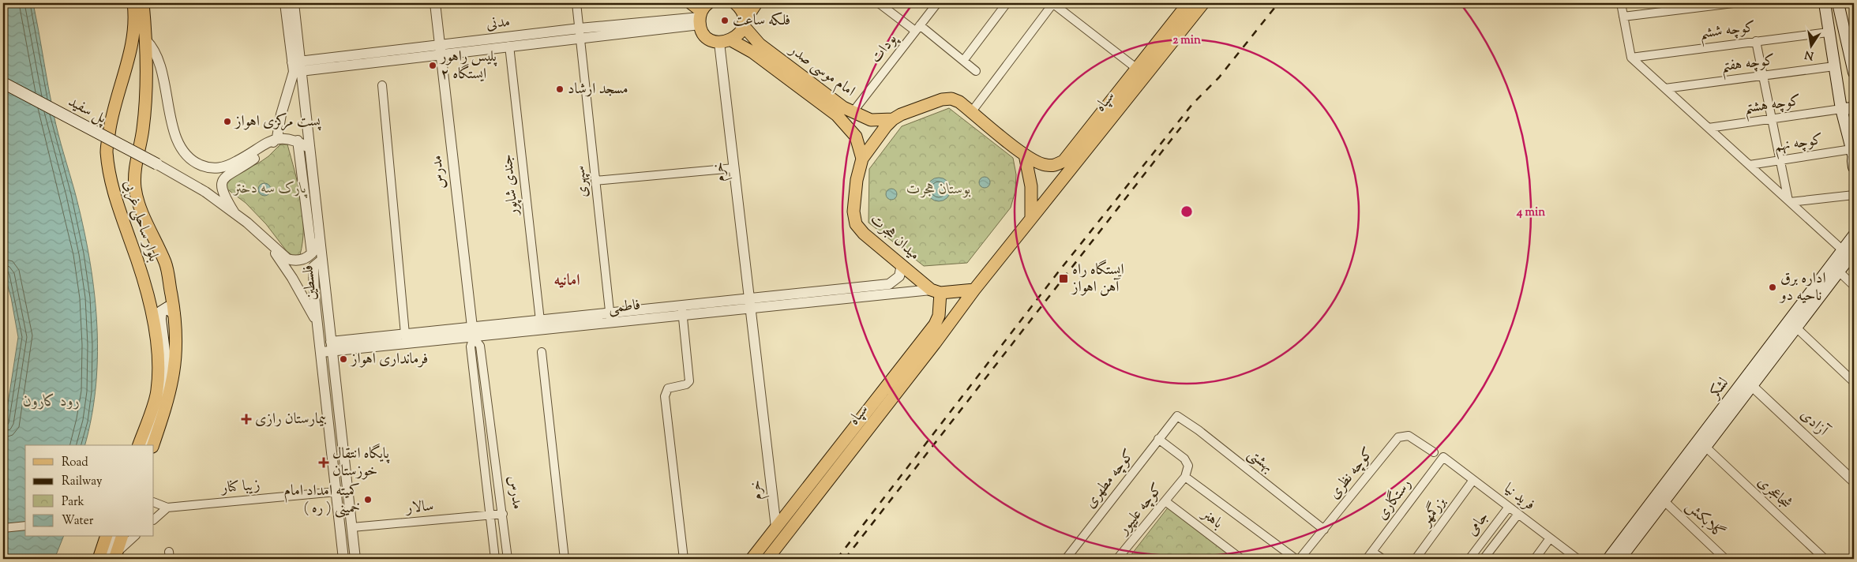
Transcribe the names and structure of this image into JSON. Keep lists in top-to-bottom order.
{
  "streets": {
    "main road": [
      "امام موسی صدر",
      "سپاه",
      "پل سفید",
      "بلوار ساحلی غربی",
      "میدان هجرت",
      "لشکر"
    ],
    "street": [
      "مدنی",
      "کوچه ششم",
      "پودات",
      "کوچه هفتم",
      "کوچه هشتم",
      "کوچه نهم",
      "مدرس",
      "خرم",
      "سپهری",
      "جندی شاپور",
      "فلسطین",
      "فاطمی",
      "آزادی",
      "بهشتی",
      "کوچه نظری",
      "کوچه مطهری",
      "زیبا کنار",
      "شجاعجری",
      "فرید نیا",
      "رستگاری",
      "سالار",
      "کوچه علیپور",
      "بزرگمهر",
      "باهنر",
      "گلابکش",
      "جامی"
    ]
  },
  "crossings": [
    ["مدنی", "امام موسی صدر"],
    ["مدنی", "مدرس"],
    ["مدنی", "سپهری"],
    ["مدنی", "جندی شاپور"],
    ["مدنی", "فلسطین"],
    ["پودات", "امام موسی صدر"],
    ["امام موسی صدر", "خرم"],
    ["امام موسی صدر", "میدان هجرت"],
    ["سپاه", "خرم"],
    ["سپاه", "میدان هجرت"],
    ["سپاه", "فاطمی"],
    ["مدرس", "فاطمی"],
    ["مدرس", "سالار"],
    ["خرم", "فاطمی"],
    ["سپهری", "فاطمی"],
    ["جندی شاپور", "فاطمی"],
    ["میدان هجرت", "فاطمی"],
    ["فلسطین", "فاطمی"],
    ["فلسطین", "زیبا کنار"],
    ["فلسطین", "سالار"],
    ["لشکر", "آزادی"],
    ["لشکر", "شجاعجری"],
    ["لشکر", "گلابکش"],
    ["بهشتی", "کوچه نظری"],
    ["بهشتی", "کوچه مطهری"],
    ["فرید نیا", "رستگاری"],
    ["فرید نیا", "بزرگمهر"],
    ["فرید نیا", "جامی"],
    ["کوچه علیپور", "باهنر"]
  ],
  "districts": ["امانیه"],
  "water": ["رود کارون"],
  "parks": ["پارک سه دختر", "بوستان هجرت"],
  "places": {
    "other": [
      "فلکه ساعت",
      "پلیس راهور ایستگاه ۲",
      "مسجد ارشاد",
      "پست مرکزی اهواز",
      "اداره برق ناحیه دو",
      "فرمانداری اهواز",
      "کمیته امداد امام خمینی ( ره )"
    ],
    "transit": ["ایستگاه راه آهن اهواز"],
    "health": ["بیمارستان رازی", "پایگاه انتقال خوزستان"]
  },
  "legend": [
    "Road",
    "Railway",
    "Park",
    "Water"
  ],
  "north": "bottom",
  "rings": ["2 min", "4 min"]
}
